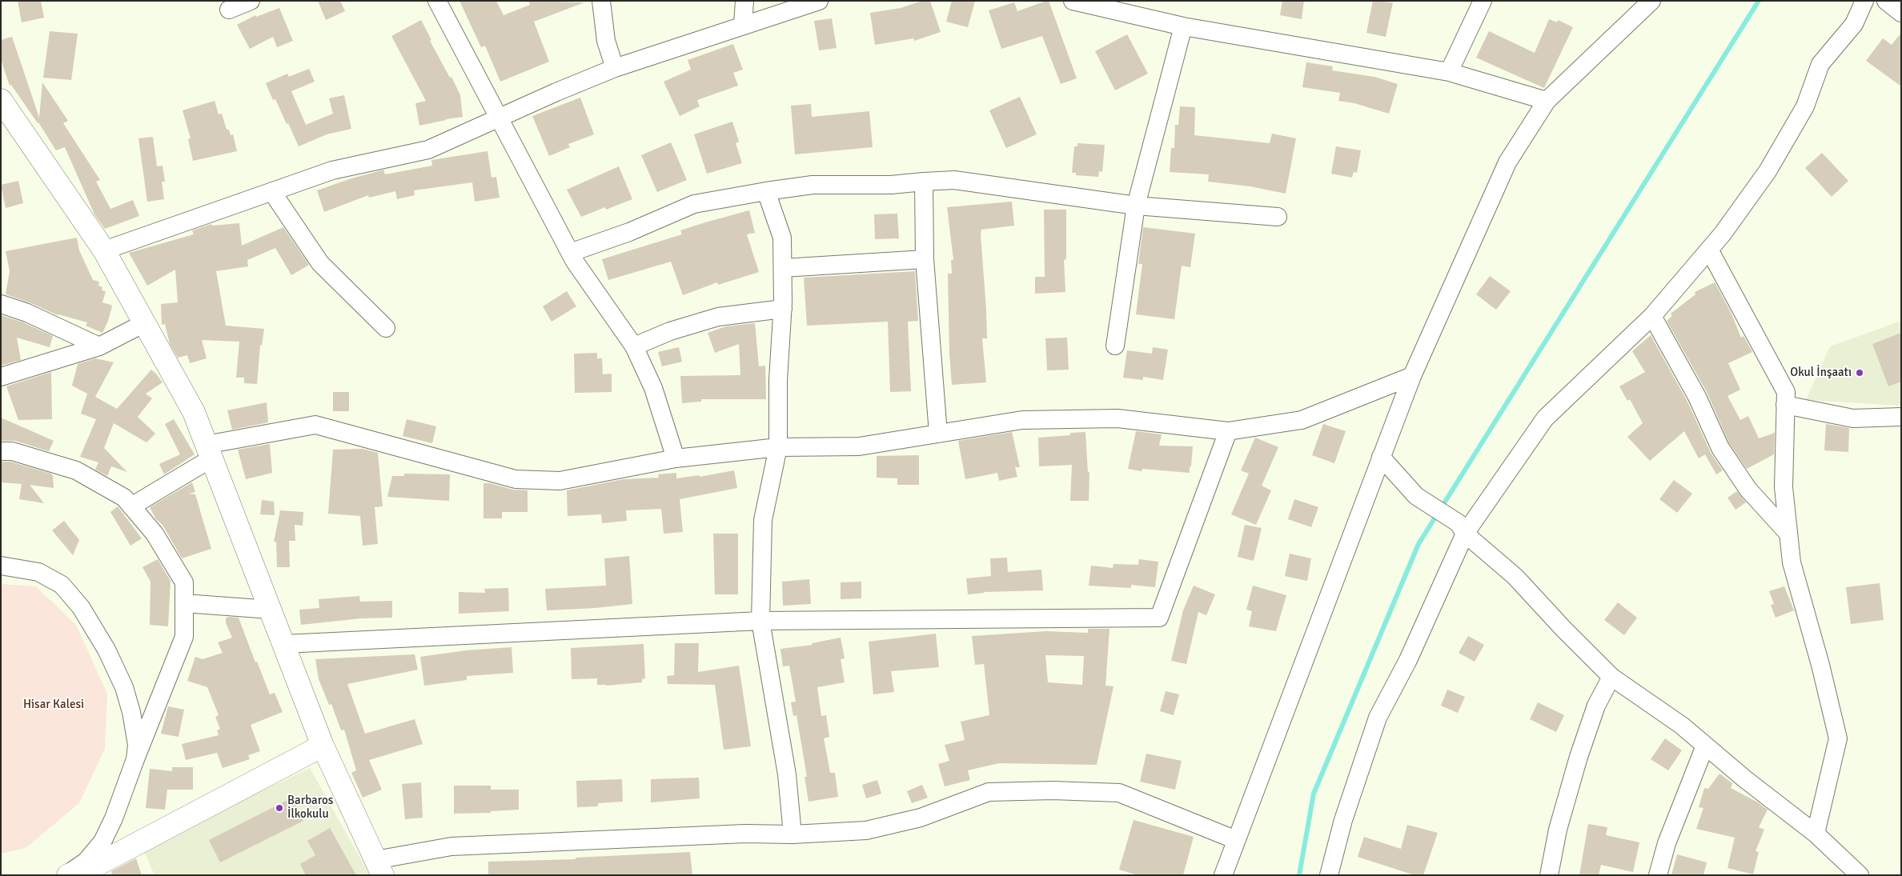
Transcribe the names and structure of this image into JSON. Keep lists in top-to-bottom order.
{
  "parks": ["Hisar Kalesi"],
  "places": ["Okul İnşaatı", "Barbaros İlkokulu"]
}
